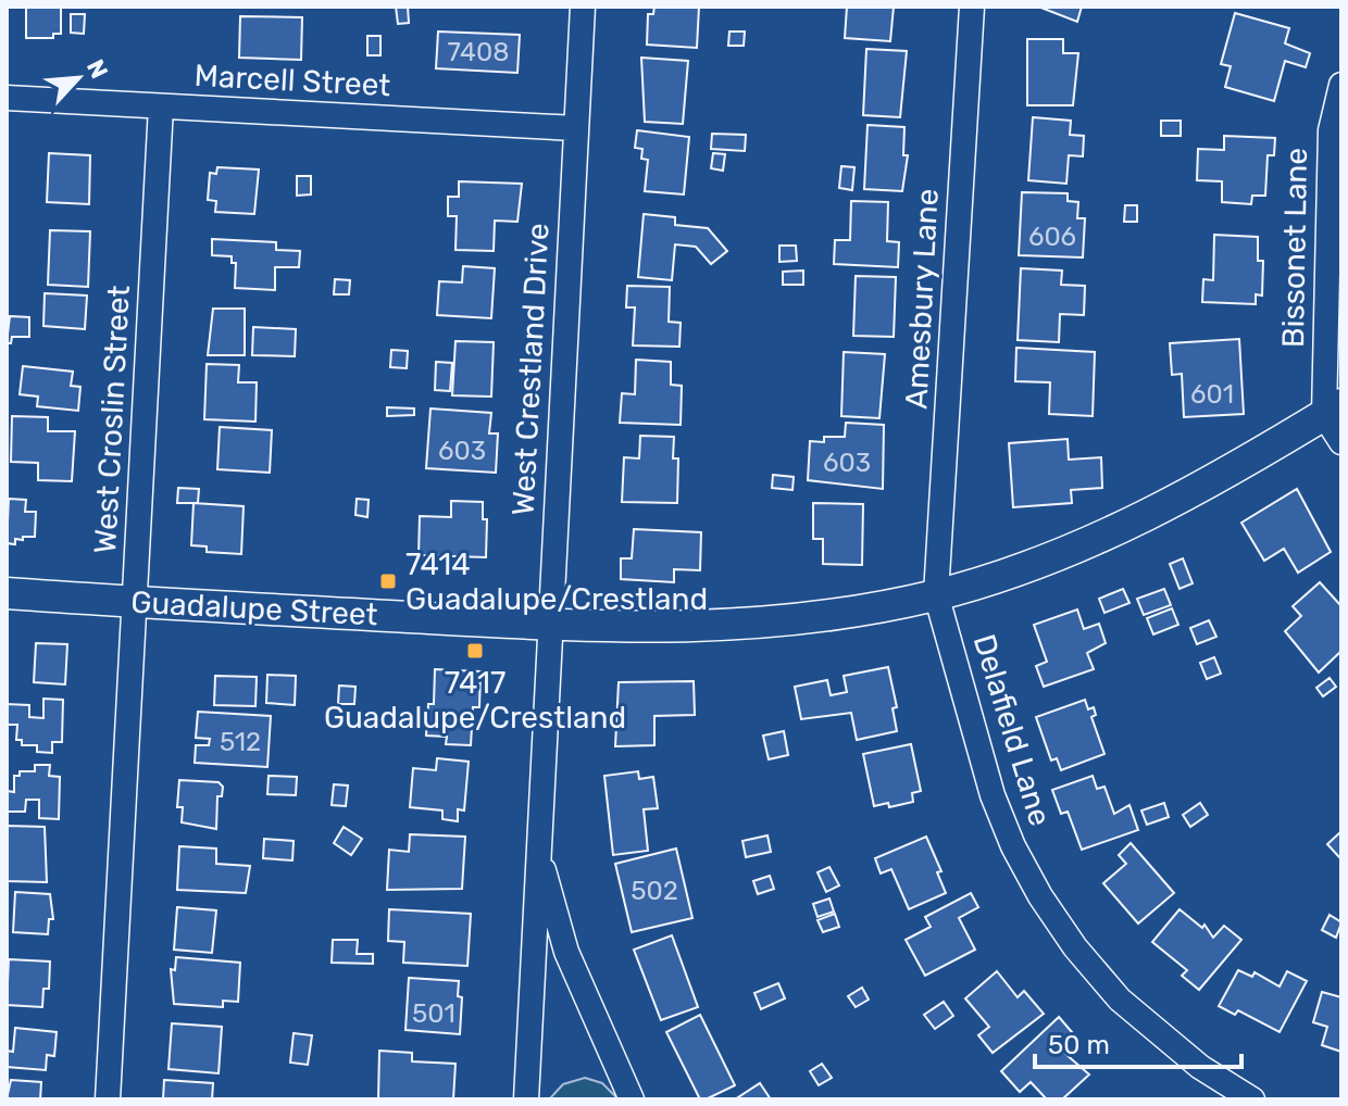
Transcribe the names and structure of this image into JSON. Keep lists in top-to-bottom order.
{
  "streets": {
    "street": [
      "Marcell Street",
      "Bissonet Lane",
      "Amesbury Lane",
      "West Crestland Drive",
      "West Croslin Street",
      "Guadalupe Street",
      "Delafield Lane"
    ]
  },
  "crossings": [
    ["Marcell Street", "West Crestland Drive"],
    ["Marcell Street", "West Croslin Street"],
    ["Bissonet Lane", "Guadalupe Street"],
    ["Amesbury Lane", "Guadalupe Street"],
    ["Amesbury Lane", "Delafield Lane"],
    ["West Crestland Drive", "Guadalupe Street"],
    ["West Croslin Street", "Guadalupe Street"],
    ["Guadalupe Street", "Delafield Lane"]
  ],
  "places": {
    "transit": ["7414 Guadalupe/Crestland", "7417 Guadalupe/Crestland"]
  },
  "house_numbers": [
    "7408",
    "606",
    "601",
    "603",
    "603",
    "512",
    "502",
    "501"
  ],
  "scale_bar": "50 m",
  "north": "top right"
}
